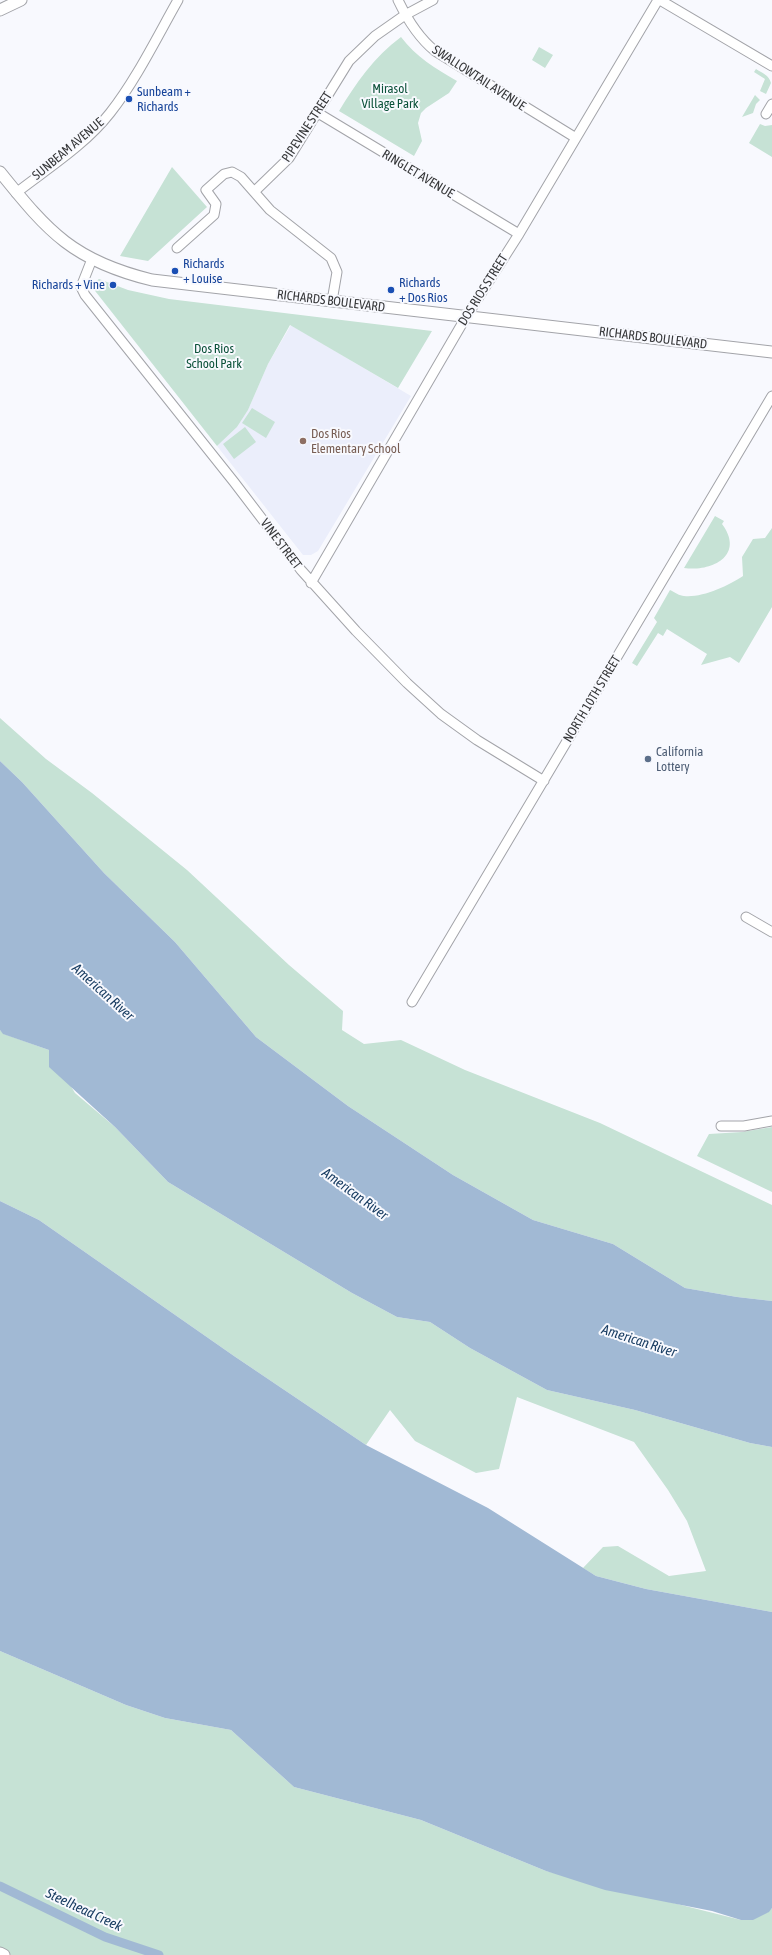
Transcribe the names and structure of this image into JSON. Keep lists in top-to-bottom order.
{
  "streets": {
    "main road": ["RICHARDS BOULEVARD"],
    "street": [
      "SWALLOWTAIL AVENUE",
      "PIPEVINE STREET",
      "SUNBEAM AVENUE",
      "RINGLET AVENUE",
      "DOS RIOS STREET",
      "VINE STREET",
      "NORTH 10TH STREET"
    ]
  },
  "crossings": [
    ["SWALLOWTAIL AVENUE", "PIPEVINE STREET"],
    ["SWALLOWTAIL AVENUE", "DOS RIOS STREET"],
    ["PIPEVINE STREET", "RINGLET AVENUE"],
    ["SUNBEAM AVENUE", "RICHARDS BOULEVARD"],
    ["RINGLET AVENUE", "DOS RIOS STREET"],
    ["DOS RIOS STREET", "RICHARDS BOULEVARD"],
    ["DOS RIOS STREET", "VINE STREET"],
    ["RICHARDS BOULEVARD", "VINE STREET"],
    ["VINE STREET", "NORTH 10TH STREET"]
  ],
  "water": ["American River", "Steelhead Creek"],
  "parks": ["Mirasol Village Park", "Dos Rios School Park"],
  "places": [
    "Sunbeam + Richards",
    "Richards + Louise",
    "Richards + Vine",
    "Richards + Dos Rios",
    "Dos Rios Elementary School",
    "California Lottery"
  ]
}
